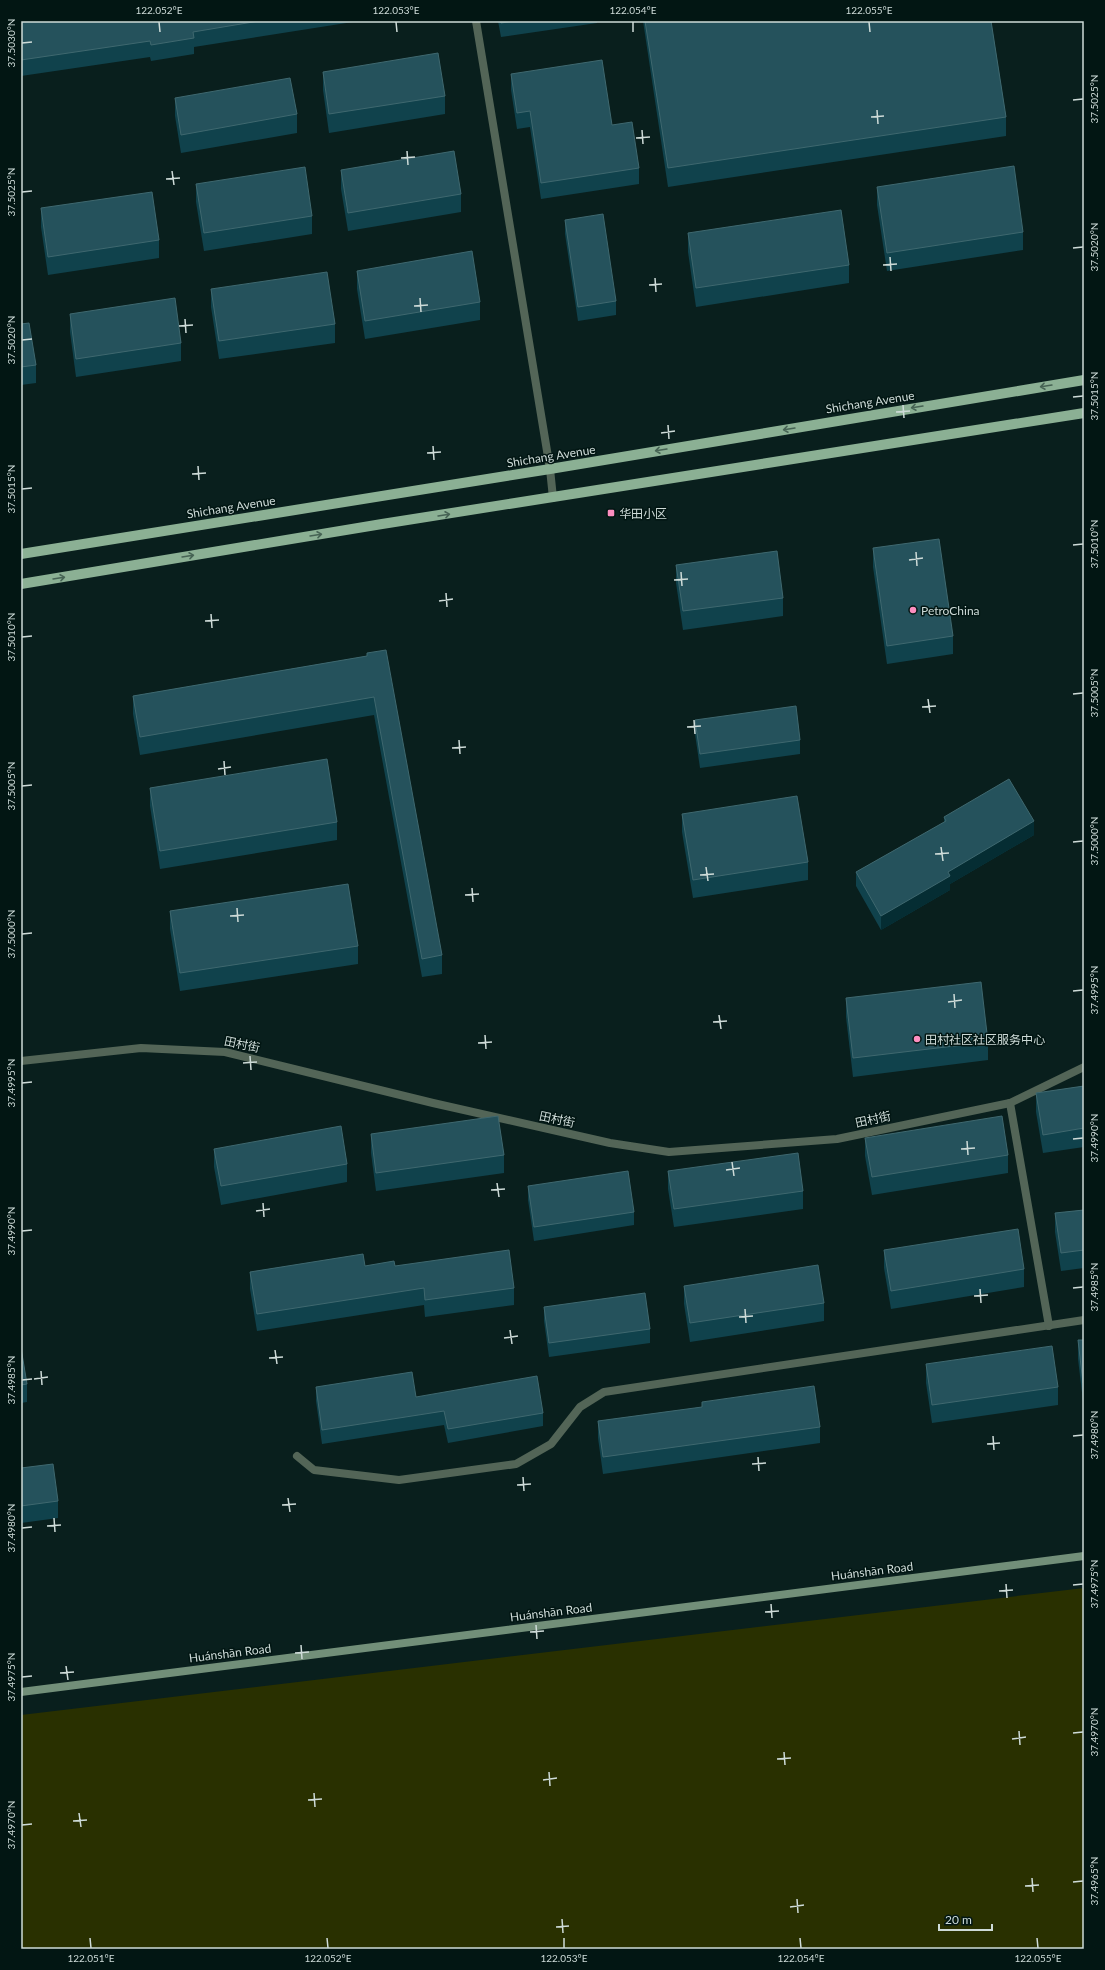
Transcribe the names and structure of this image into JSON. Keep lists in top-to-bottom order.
{
  "streets": {
    "main road": ["Shichang Avenue", "Huánshān Road"],
    "street": ["田村街"]
  },
  "places": {
    "transit": ["华田小区"],
    "other": ["PetroChina", "田村社区社区服务中心"]
  },
  "scale_bar": "20 m",
  "coordinates": [
    "122.052°E",
    "122.053°E",
    "122.054°E",
    "122.055°E",
    "37.5030°N",
    "37.5025°N",
    "37.5020°N",
    "37.5015°N",
    "37.5010°N",
    "37.5005°N",
    "37.5000°N",
    "37.4995°N",
    "37.4990°N",
    "37.4985°N",
    "37.4980°N",
    "37.4975°N",
    "37.4970°N",
    "37.4965°N",
    "122.051°E"
  ]
}
